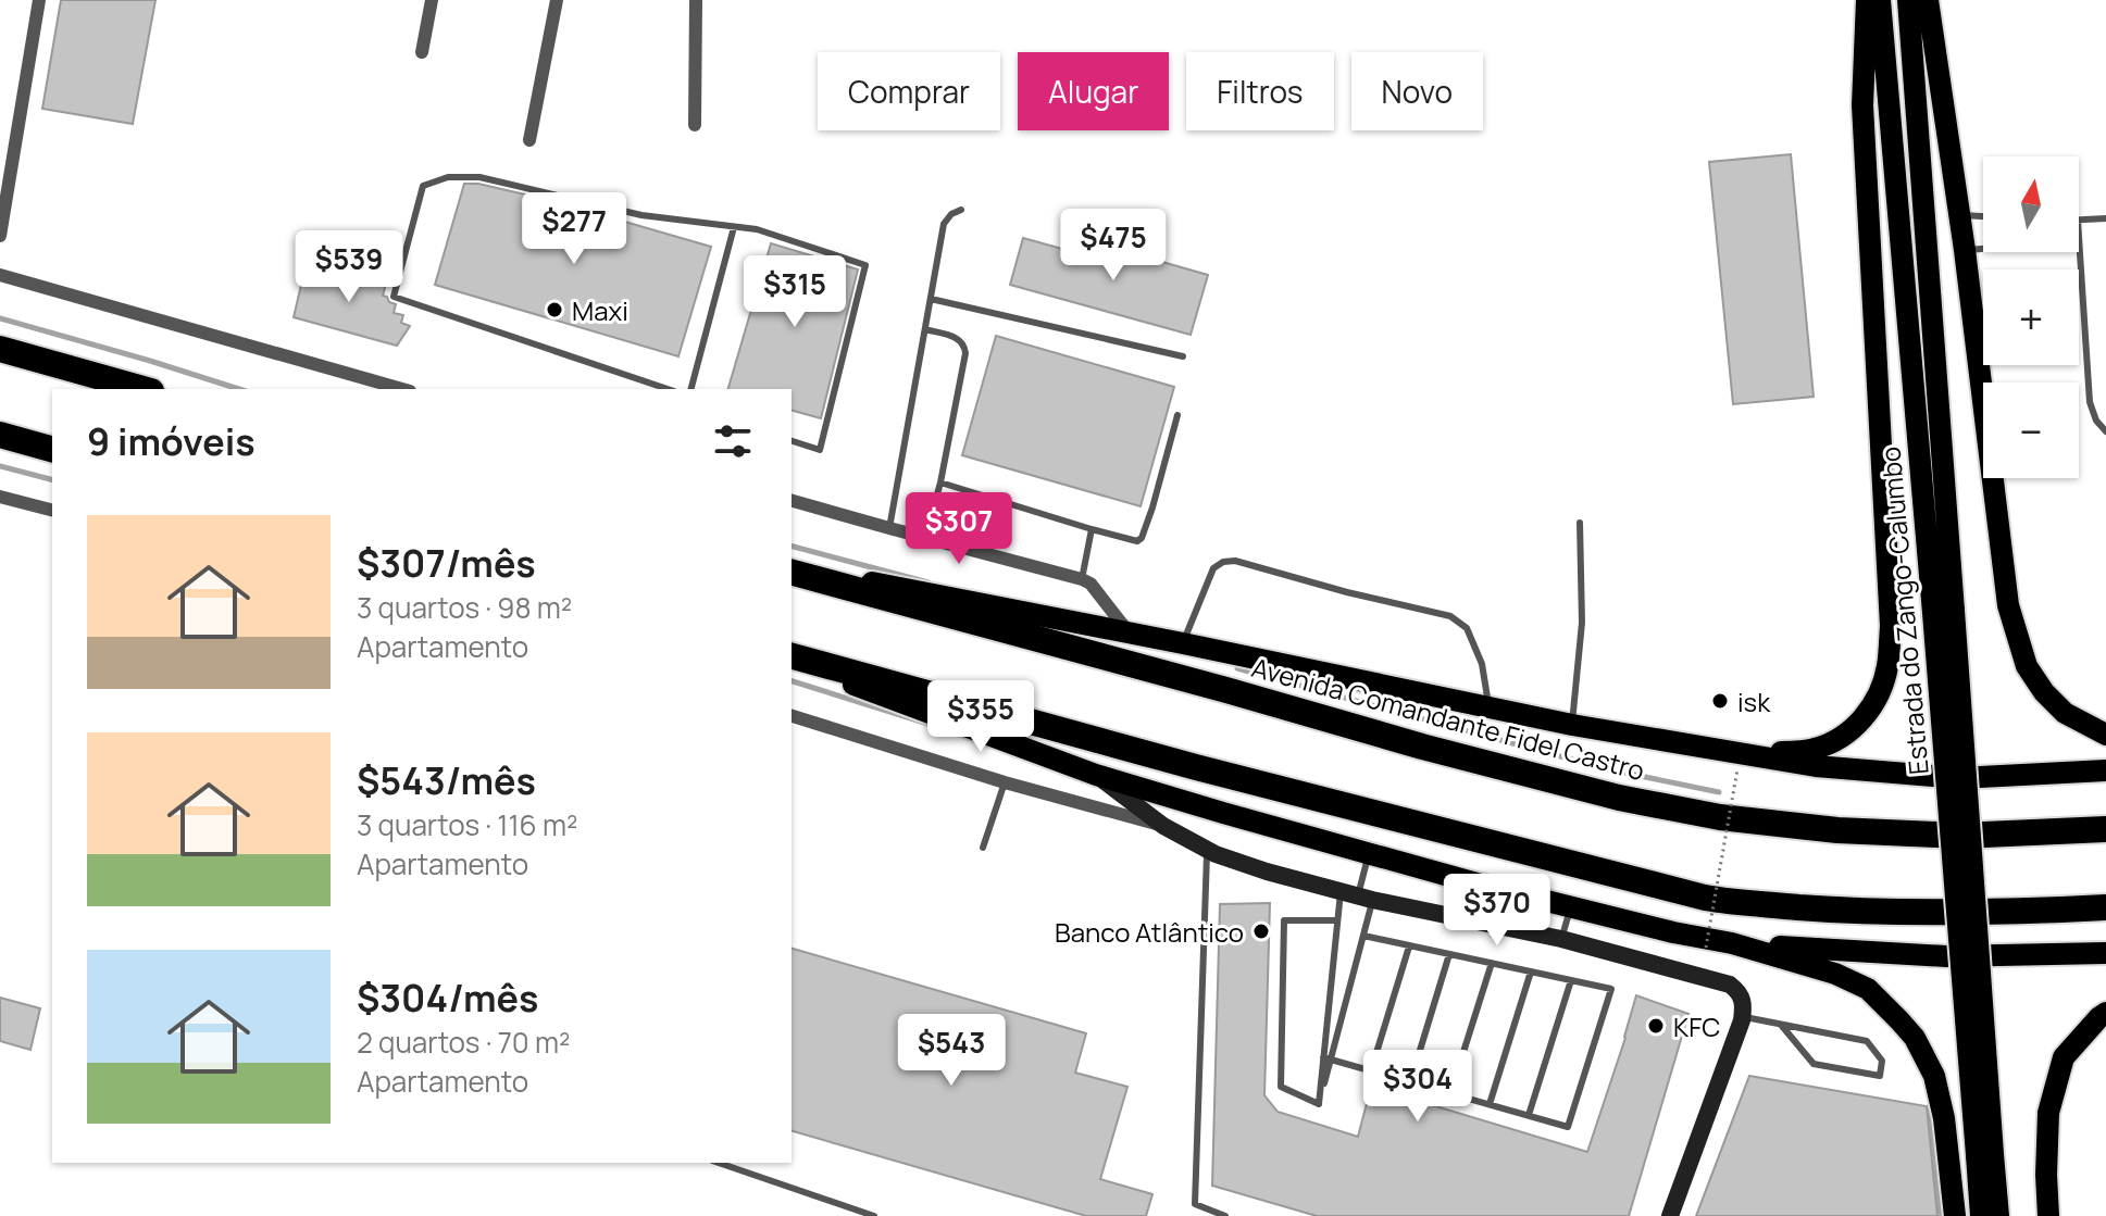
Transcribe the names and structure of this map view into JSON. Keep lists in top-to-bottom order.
{
  "streets": {
    "highway": ["Avenida Comandante Fidel Castro"],
    "main road": ["Estrada do Zango-Calumbo"]
  },
  "places": [
    "Maxi",
    "isk",
    "Banco Atlântico",
    "KFC"
  ],
  "north": "top",
  "page": {
    "chip": [
      "Comprar",
      "Alugar",
      "Filtros",
      "Novo"
    ],
    "map_buttons": ["+", "−"],
    "price": [
      "$277",
      "$475",
      "$539",
      "$315",
      "$307",
      "$355",
      "$370",
      "$543",
      "$304"
    ],
    "heading": "9 imóveis",
    "list": [
      {
        "name": "$307/mês",
        "note": "3 quartos · 98 m² · Apartamento"
      },
      {
        "name": "$543/mês",
        "note": "3 quartos · 116 m² · Apartamento"
      },
      {
        "name": "$304/mês",
        "note": "2 quartos · 70 m² · Apartamento"
      }
    ]
  }
}
